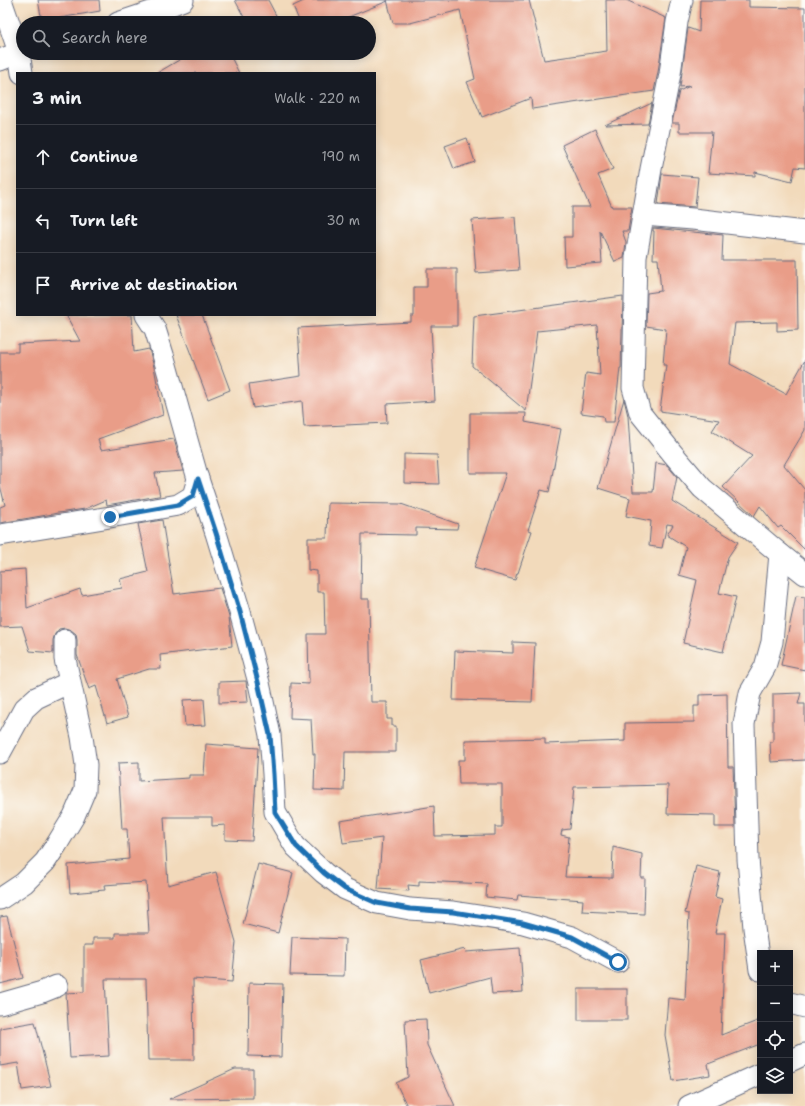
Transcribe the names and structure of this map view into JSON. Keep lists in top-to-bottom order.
{
  "page": {
    "search": "Search here",
    "heading": ["3 min", "Walk · 220 m"],
    "list": [
      ["Continue", "190 m"],
      ["Turn left", "30 m"],
      "Arrive at destination"
    ],
    "map_buttons": ["+", "−"]
  }
}
